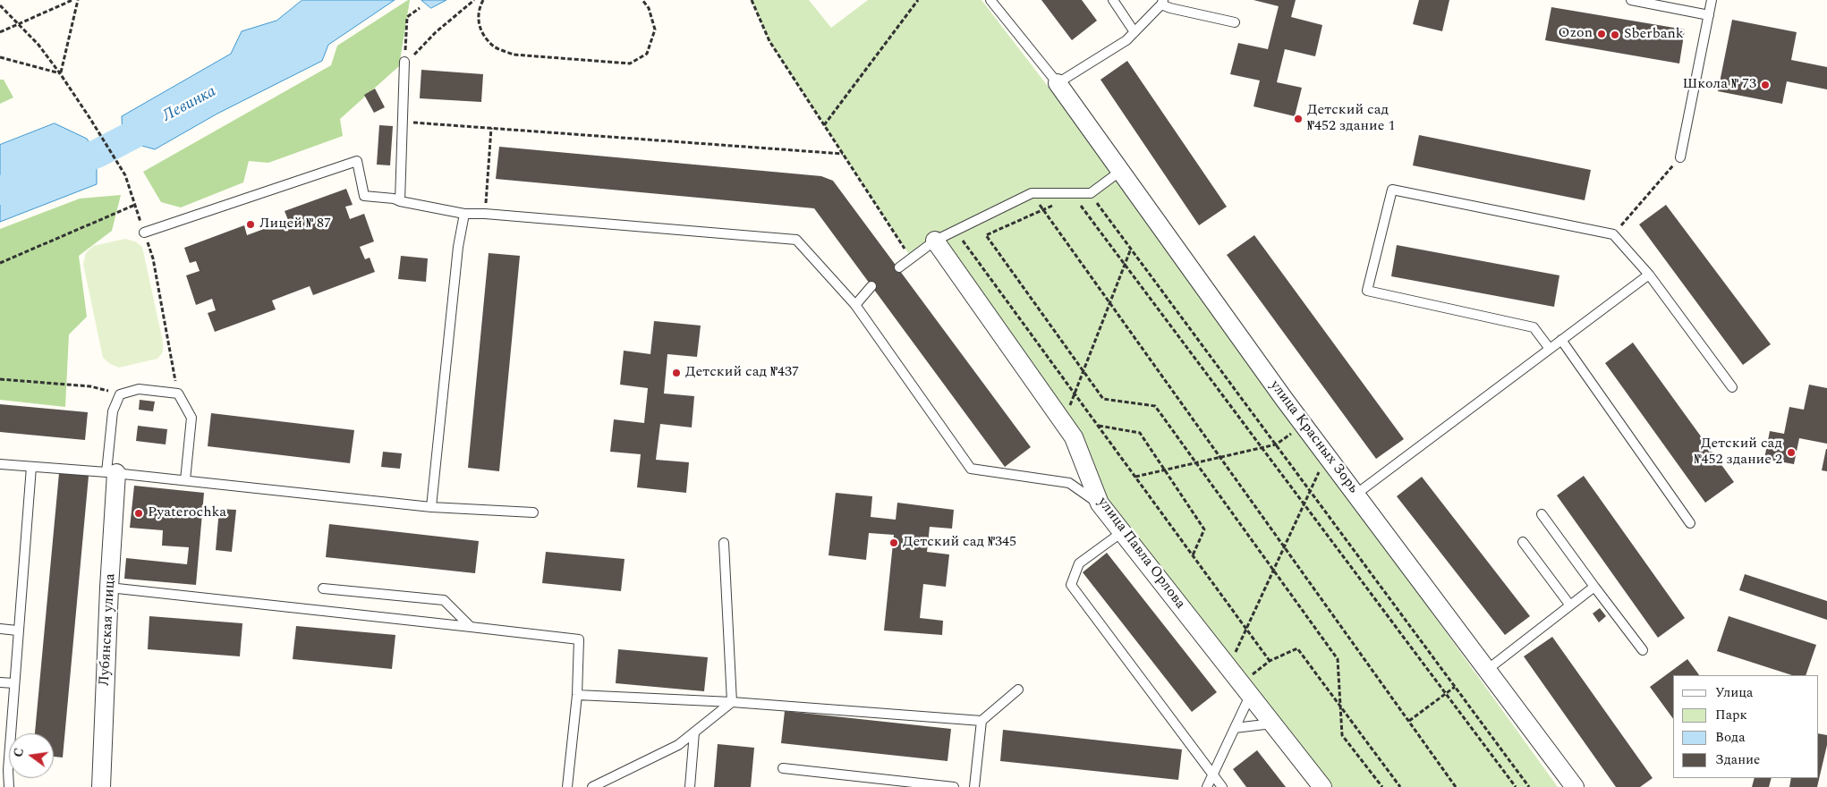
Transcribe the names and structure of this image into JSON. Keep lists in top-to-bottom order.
{
  "streets": {
    "street": ["улица Красных Зорь", "улица Павла Орлова", "Лубянская улица"]
  },
  "water": ["Левинка"],
  "places": [
    "Ozon",
    "Sberbank",
    "Школа № 73",
    "Детский сад №452 здание 1",
    "Лицей № 87",
    "Детский сад №437",
    "Детский сад №452 здание 2",
    "Pyaterochka",
    "Детский сад №345"
  ],
  "legend": [
    "Улица",
    "Парк",
    "Вода",
    "Здание"
  ],
  "north": "left"
}
